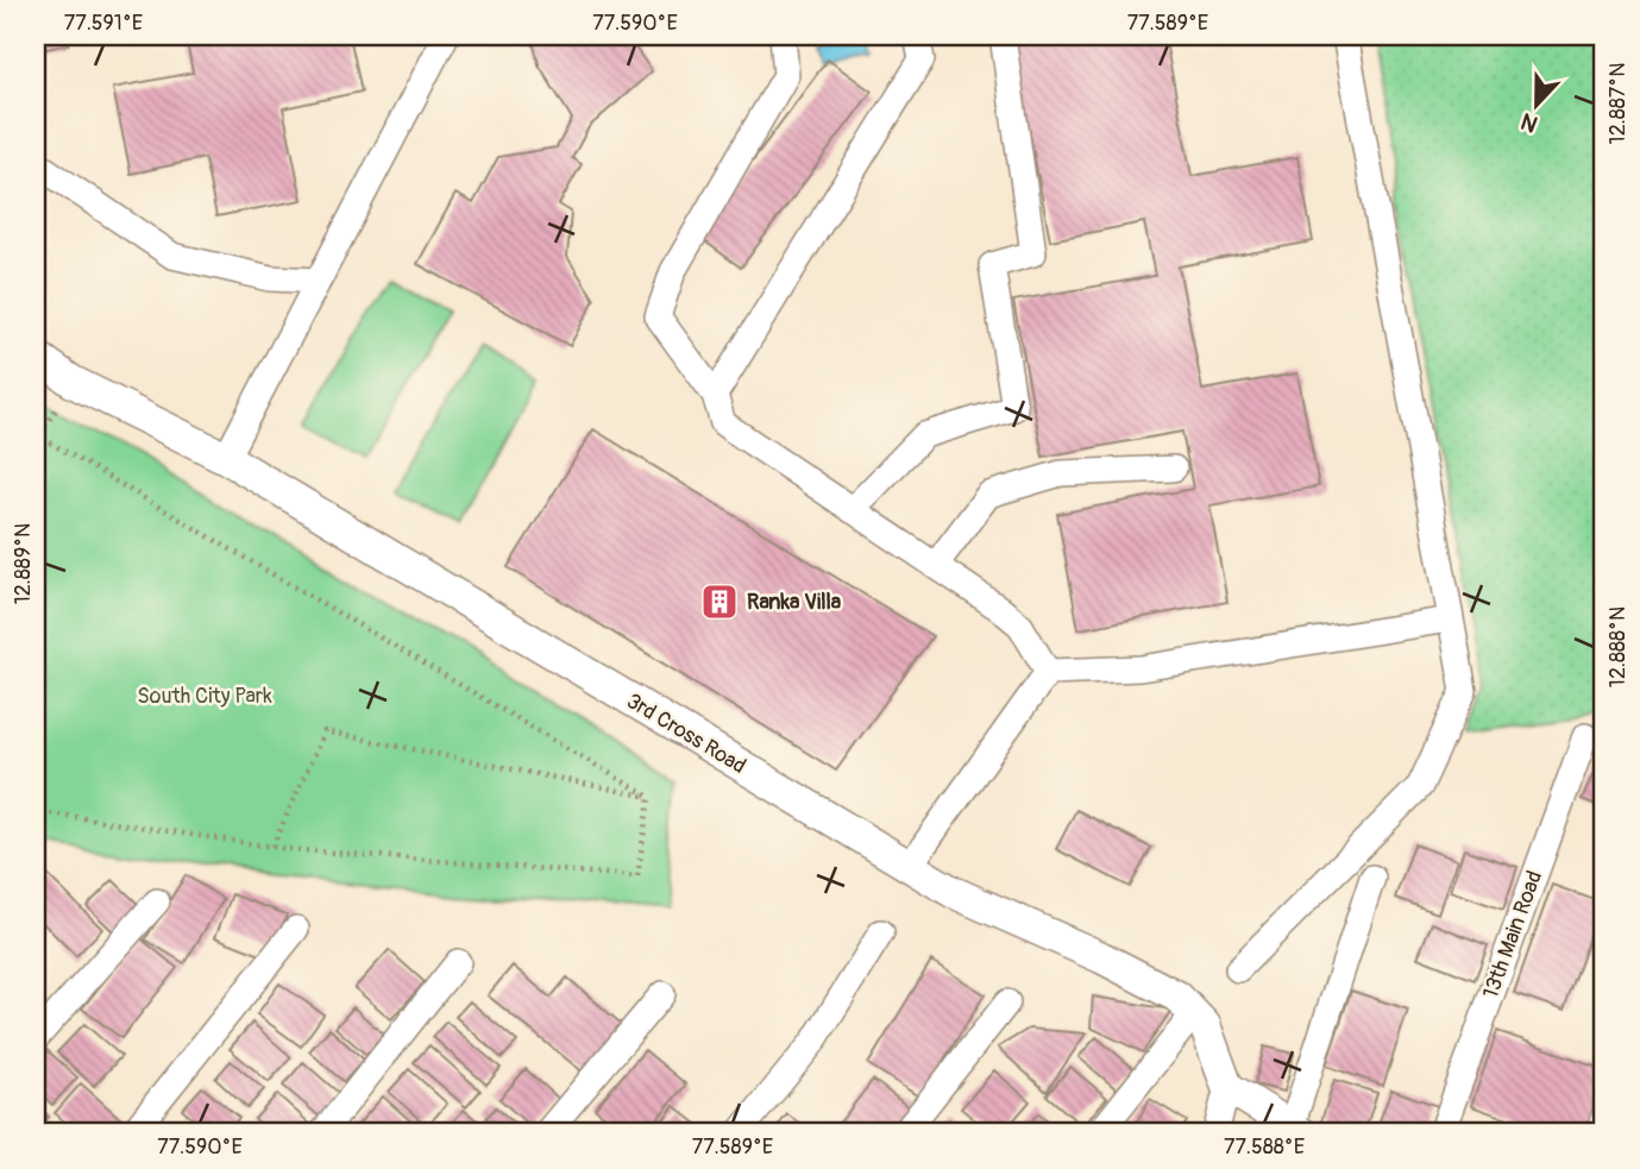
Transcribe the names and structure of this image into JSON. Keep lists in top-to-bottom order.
{
  "streets": {
    "street": ["3rd Cross Road", "13th Main Road"]
  },
  "parks": ["South City Park"],
  "places": {
    "building": ["Ranka Villa"]
  },
  "north": "bottom",
  "coordinates": [
    "77.591°E",
    "77.590°E",
    "77.589°E",
    "12.887°N",
    "12.889°N",
    "12.888°N",
    "77.588°E"
  ]
}
